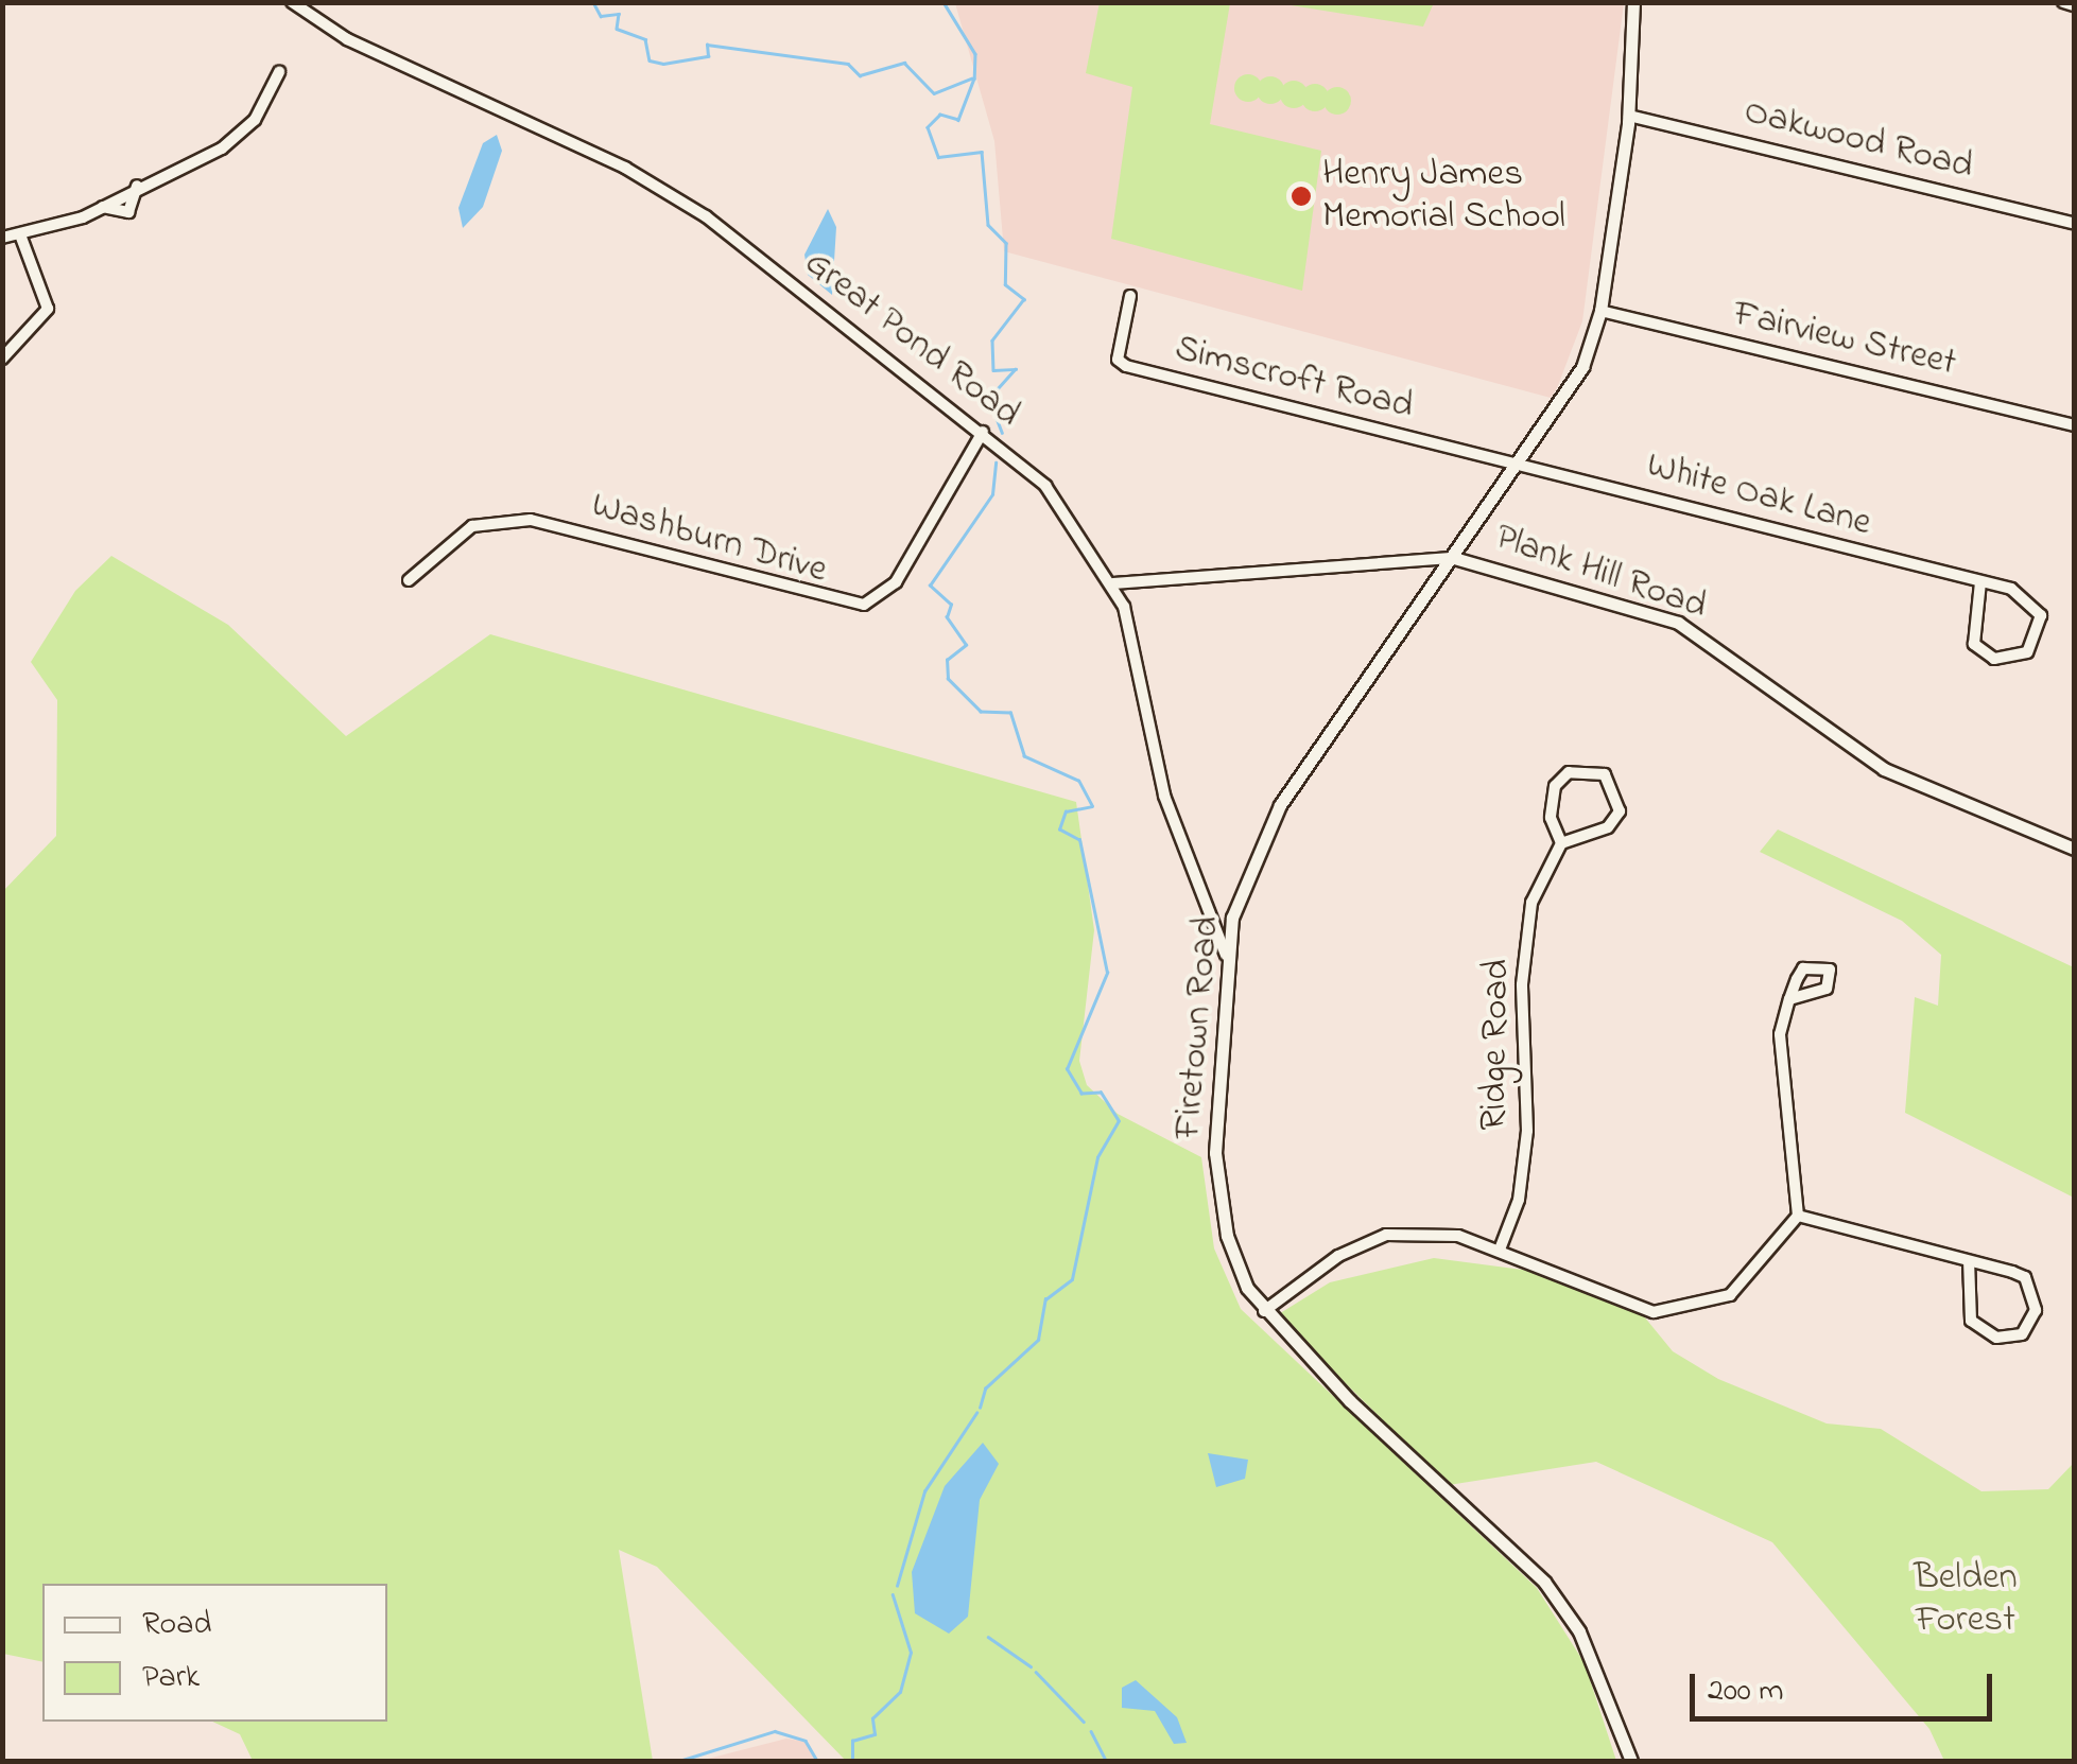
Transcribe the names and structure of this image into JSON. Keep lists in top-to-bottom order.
{
  "streets": {
    "street": [
      "Oakwood Road",
      "Great Pond Road",
      "Fairview Street",
      "Simscroft Road",
      "White Oak Lane",
      "Washburn Drive",
      "Plank Hill Road",
      "Firetown Road",
      "Ridge Road"
    ]
  },
  "crossings": [
    ["Oakwood Road", "Firetown Road"],
    ["Great Pond Road", "Washburn Drive"],
    ["Great Pond Road", "Plank Hill Road"],
    ["Great Pond Road", "Firetown Road"],
    ["Fairview Street", "Firetown Road"],
    ["Simscroft Road", "White Oak Lane"],
    ["Simscroft Road", "Firetown Road"],
    ["White Oak Lane", "Firetown Road"],
    ["Plank Hill Road", "Firetown Road"]
  ],
  "parks": ["Belden Forest"],
  "places": ["Henry James Memorial School"],
  "legend": ["Road", "Park"],
  "scale_bar": "200 m"
}
